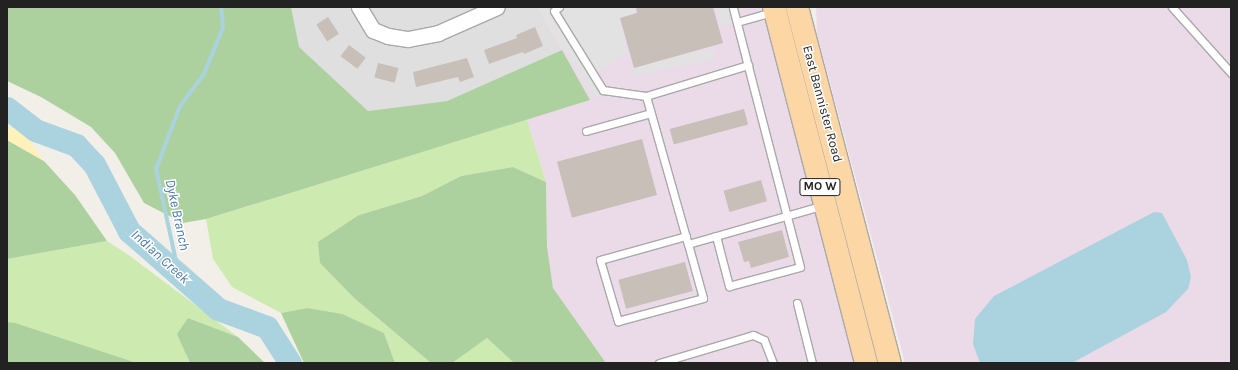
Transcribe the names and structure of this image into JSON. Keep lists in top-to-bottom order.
{
  "streets": {
    "main road": ["East Bannister Road", "MO W"]
  },
  "water": ["Dyke Branch", "Indian Creek"]
}
